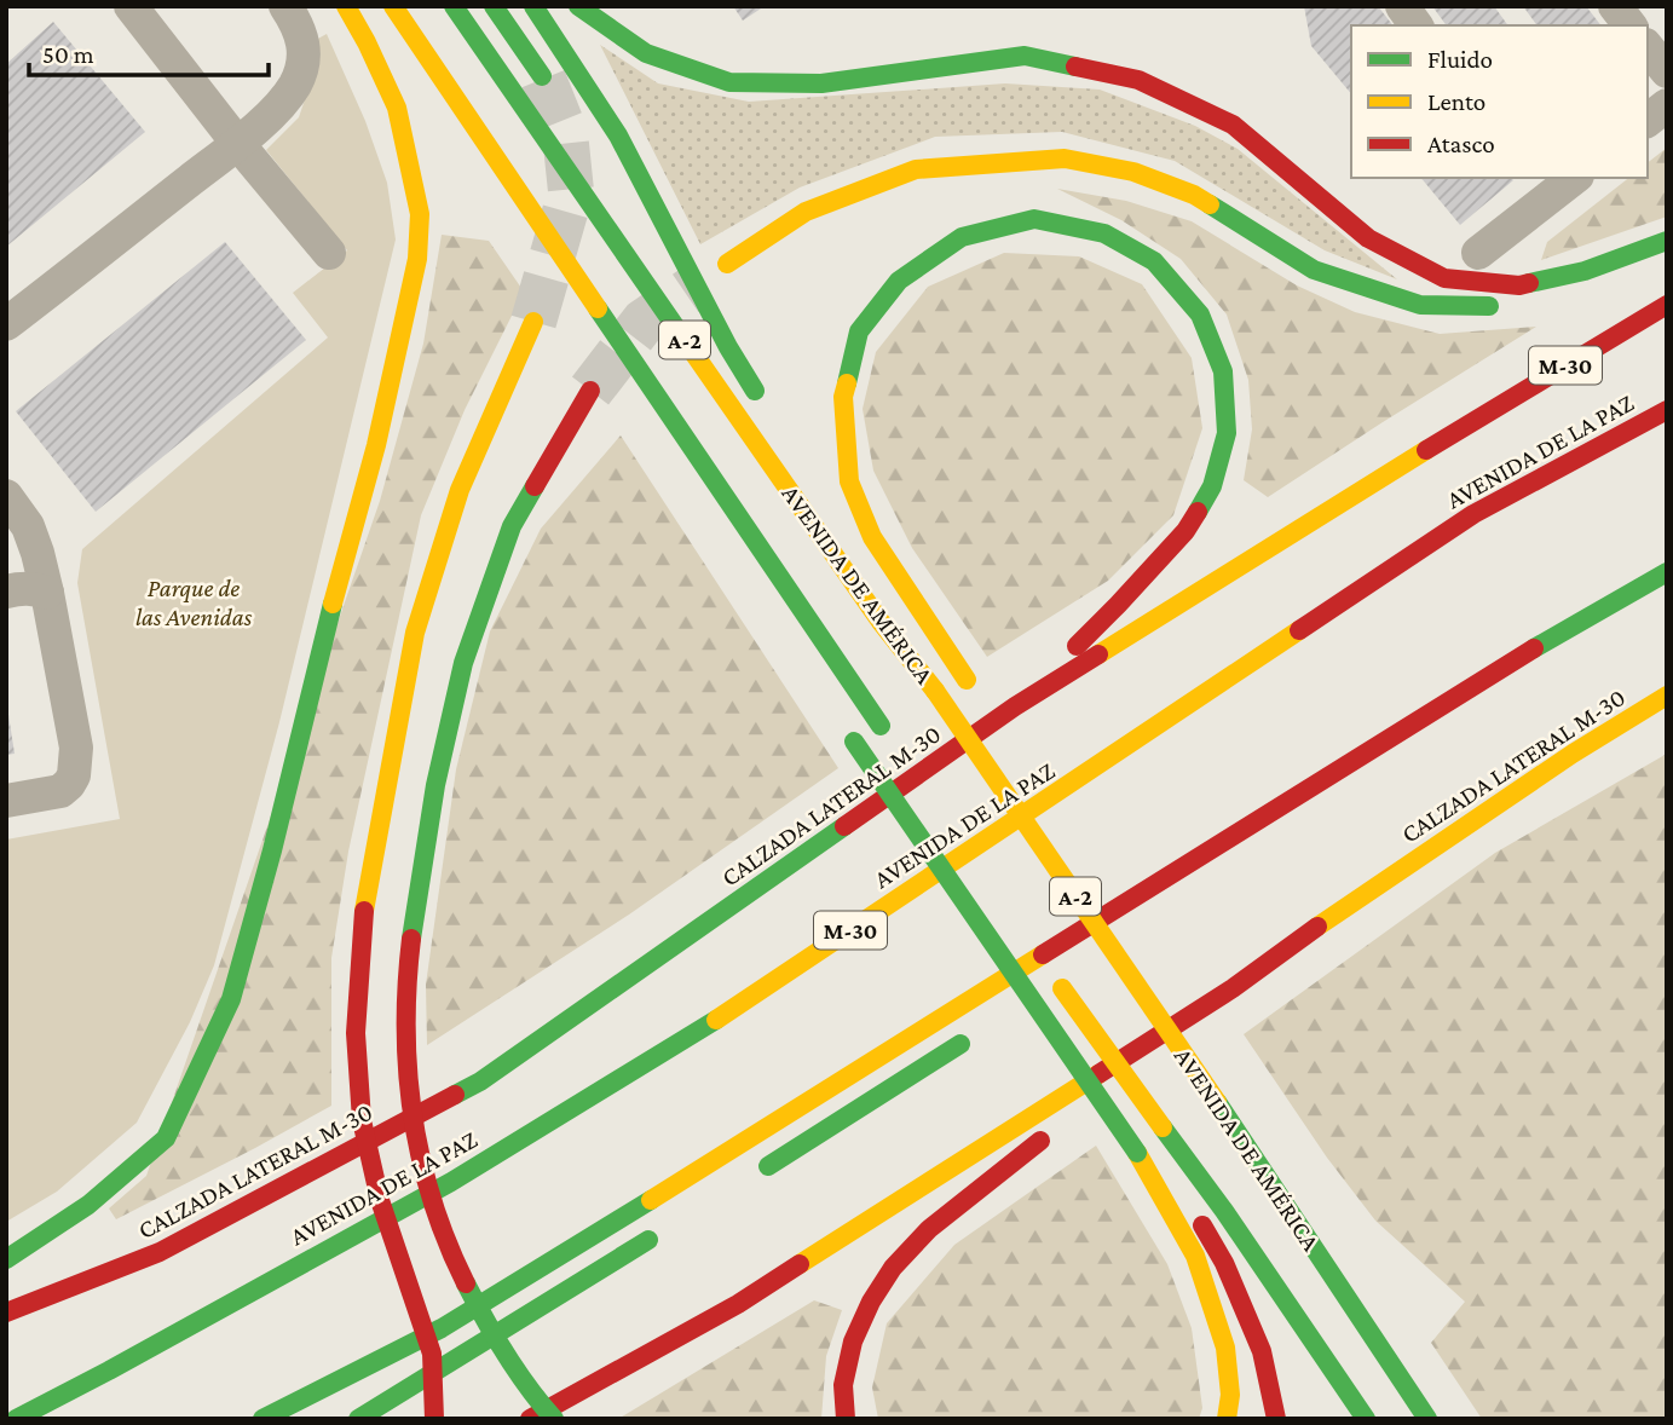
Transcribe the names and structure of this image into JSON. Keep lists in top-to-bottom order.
{
  "streets": {
    "highway": [
      "A-2",
      "M-30",
      "AVENIDA DE LA PAZ",
      "AVENIDA DE AMÉRICA",
      "CALZADA LATERAL M-30"
    ]
  },
  "parks": ["Parque de las Avenidas"],
  "legend": ["Fluido", "Lento", "Atasco"],
  "scale_bar": "50 m"
}
